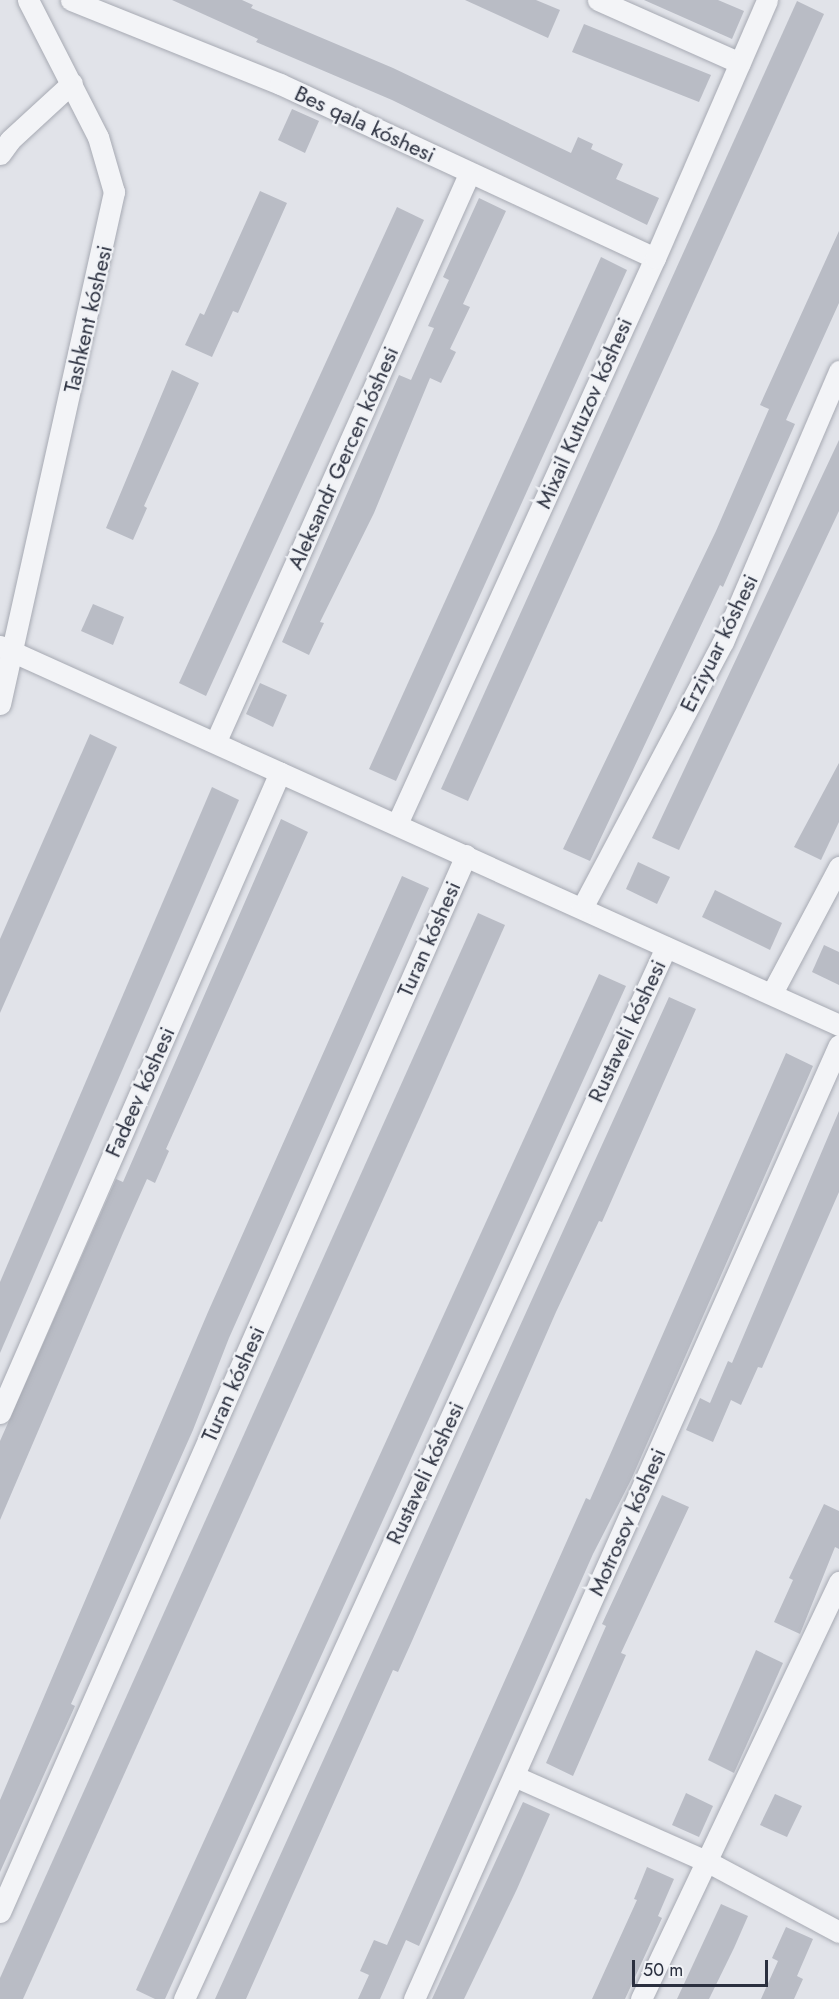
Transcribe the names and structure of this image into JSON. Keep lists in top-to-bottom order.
{
  "streets": {
    "street": [
      "Bes qala kóshesi",
      "Tashkent kóshesi",
      "Mixail Kutuzov kóshesi",
      "Aleksandr Gercen kóshesi",
      "Erziyuar kóshesi",
      "Turan kóshesi",
      "Rustaveli kóshesi",
      "Fadeev kóshesi",
      "Motrosov kóshesi"
    ]
  },
  "crossings": [
    ["Bes qala kóshesi", "Mixail Kutuzov kóshesi"],
    ["Bes qala kóshesi", "Aleksandr Gercen kóshesi"]
  ],
  "scale_bar": "50 m"
}
